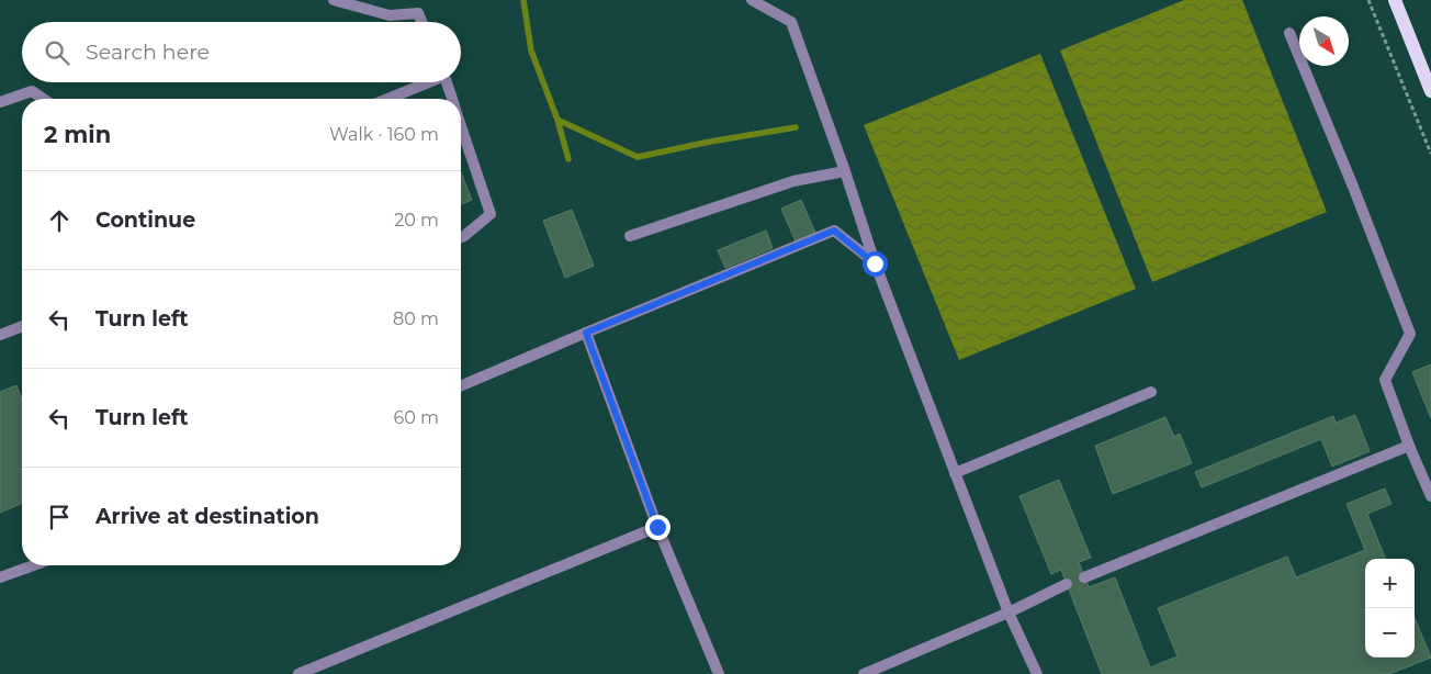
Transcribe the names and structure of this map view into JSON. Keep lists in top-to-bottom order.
{
  "north": "bottom right",
  "page": {
    "search": "Search here",
    "heading": ["2 min", "Walk · 160 m"],
    "list": [
      ["Continue", "20 m"],
      ["Turn left", "80 m"],
      ["Turn left", "60 m"],
      "Arrive at destination"
    ],
    "map_buttons": ["+", "−"]
  }
}
